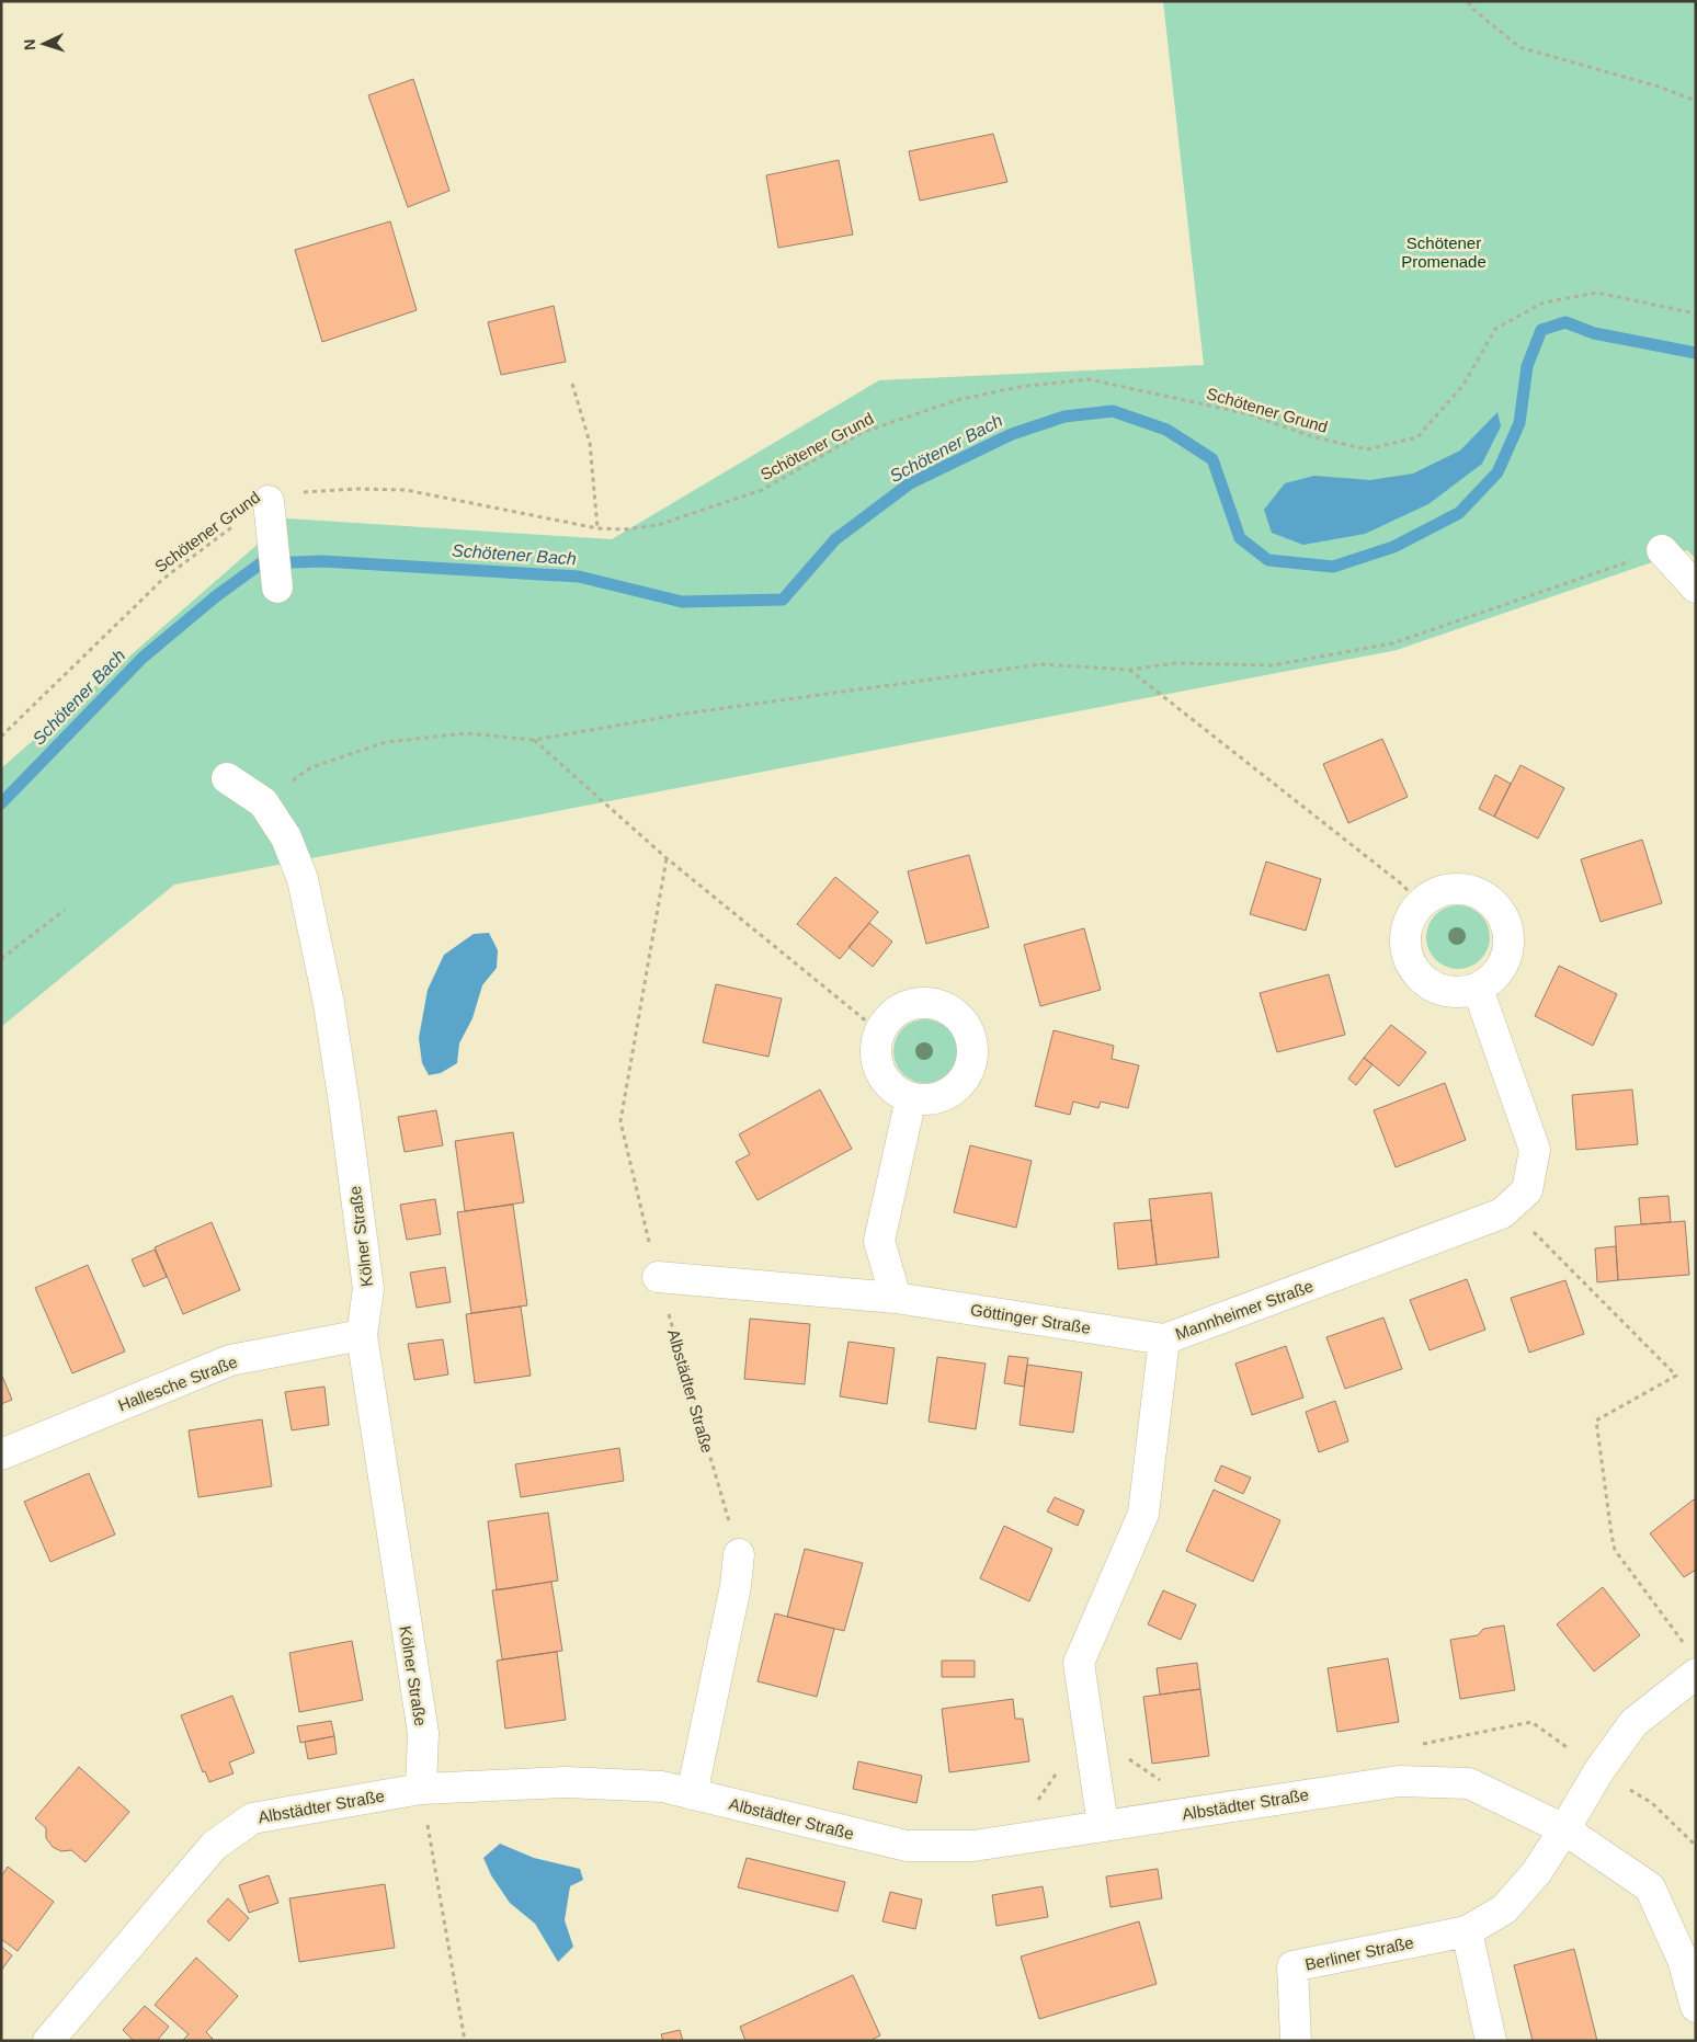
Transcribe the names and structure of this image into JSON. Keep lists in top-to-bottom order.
{
  "streets": {
    "street": [
      "Kölner Straße",
      "Mannheimer Straße",
      "Göttinger Straße",
      "Hallesche Straße",
      "Albstädter Straße",
      "Berliner Straße"
    ],
    "path": ["Schötener Grund"]
  },
  "crossings": [
    ["Kölner Straße", "Hallesche Straße"],
    ["Kölner Straße", "Albstädter Straße"],
    ["Mannheimer Straße", "Göttinger Straße"],
    ["Mannheimer Straße", "Albstädter Straße"],
    ["Göttinger Straße", "Albstädter Straße"],
    ["Albstädter Straße", "Berliner Straße"]
  ],
  "water": ["Schötener Bach"],
  "parks": ["Schötener Promenade"],
  "north": "left"
}
